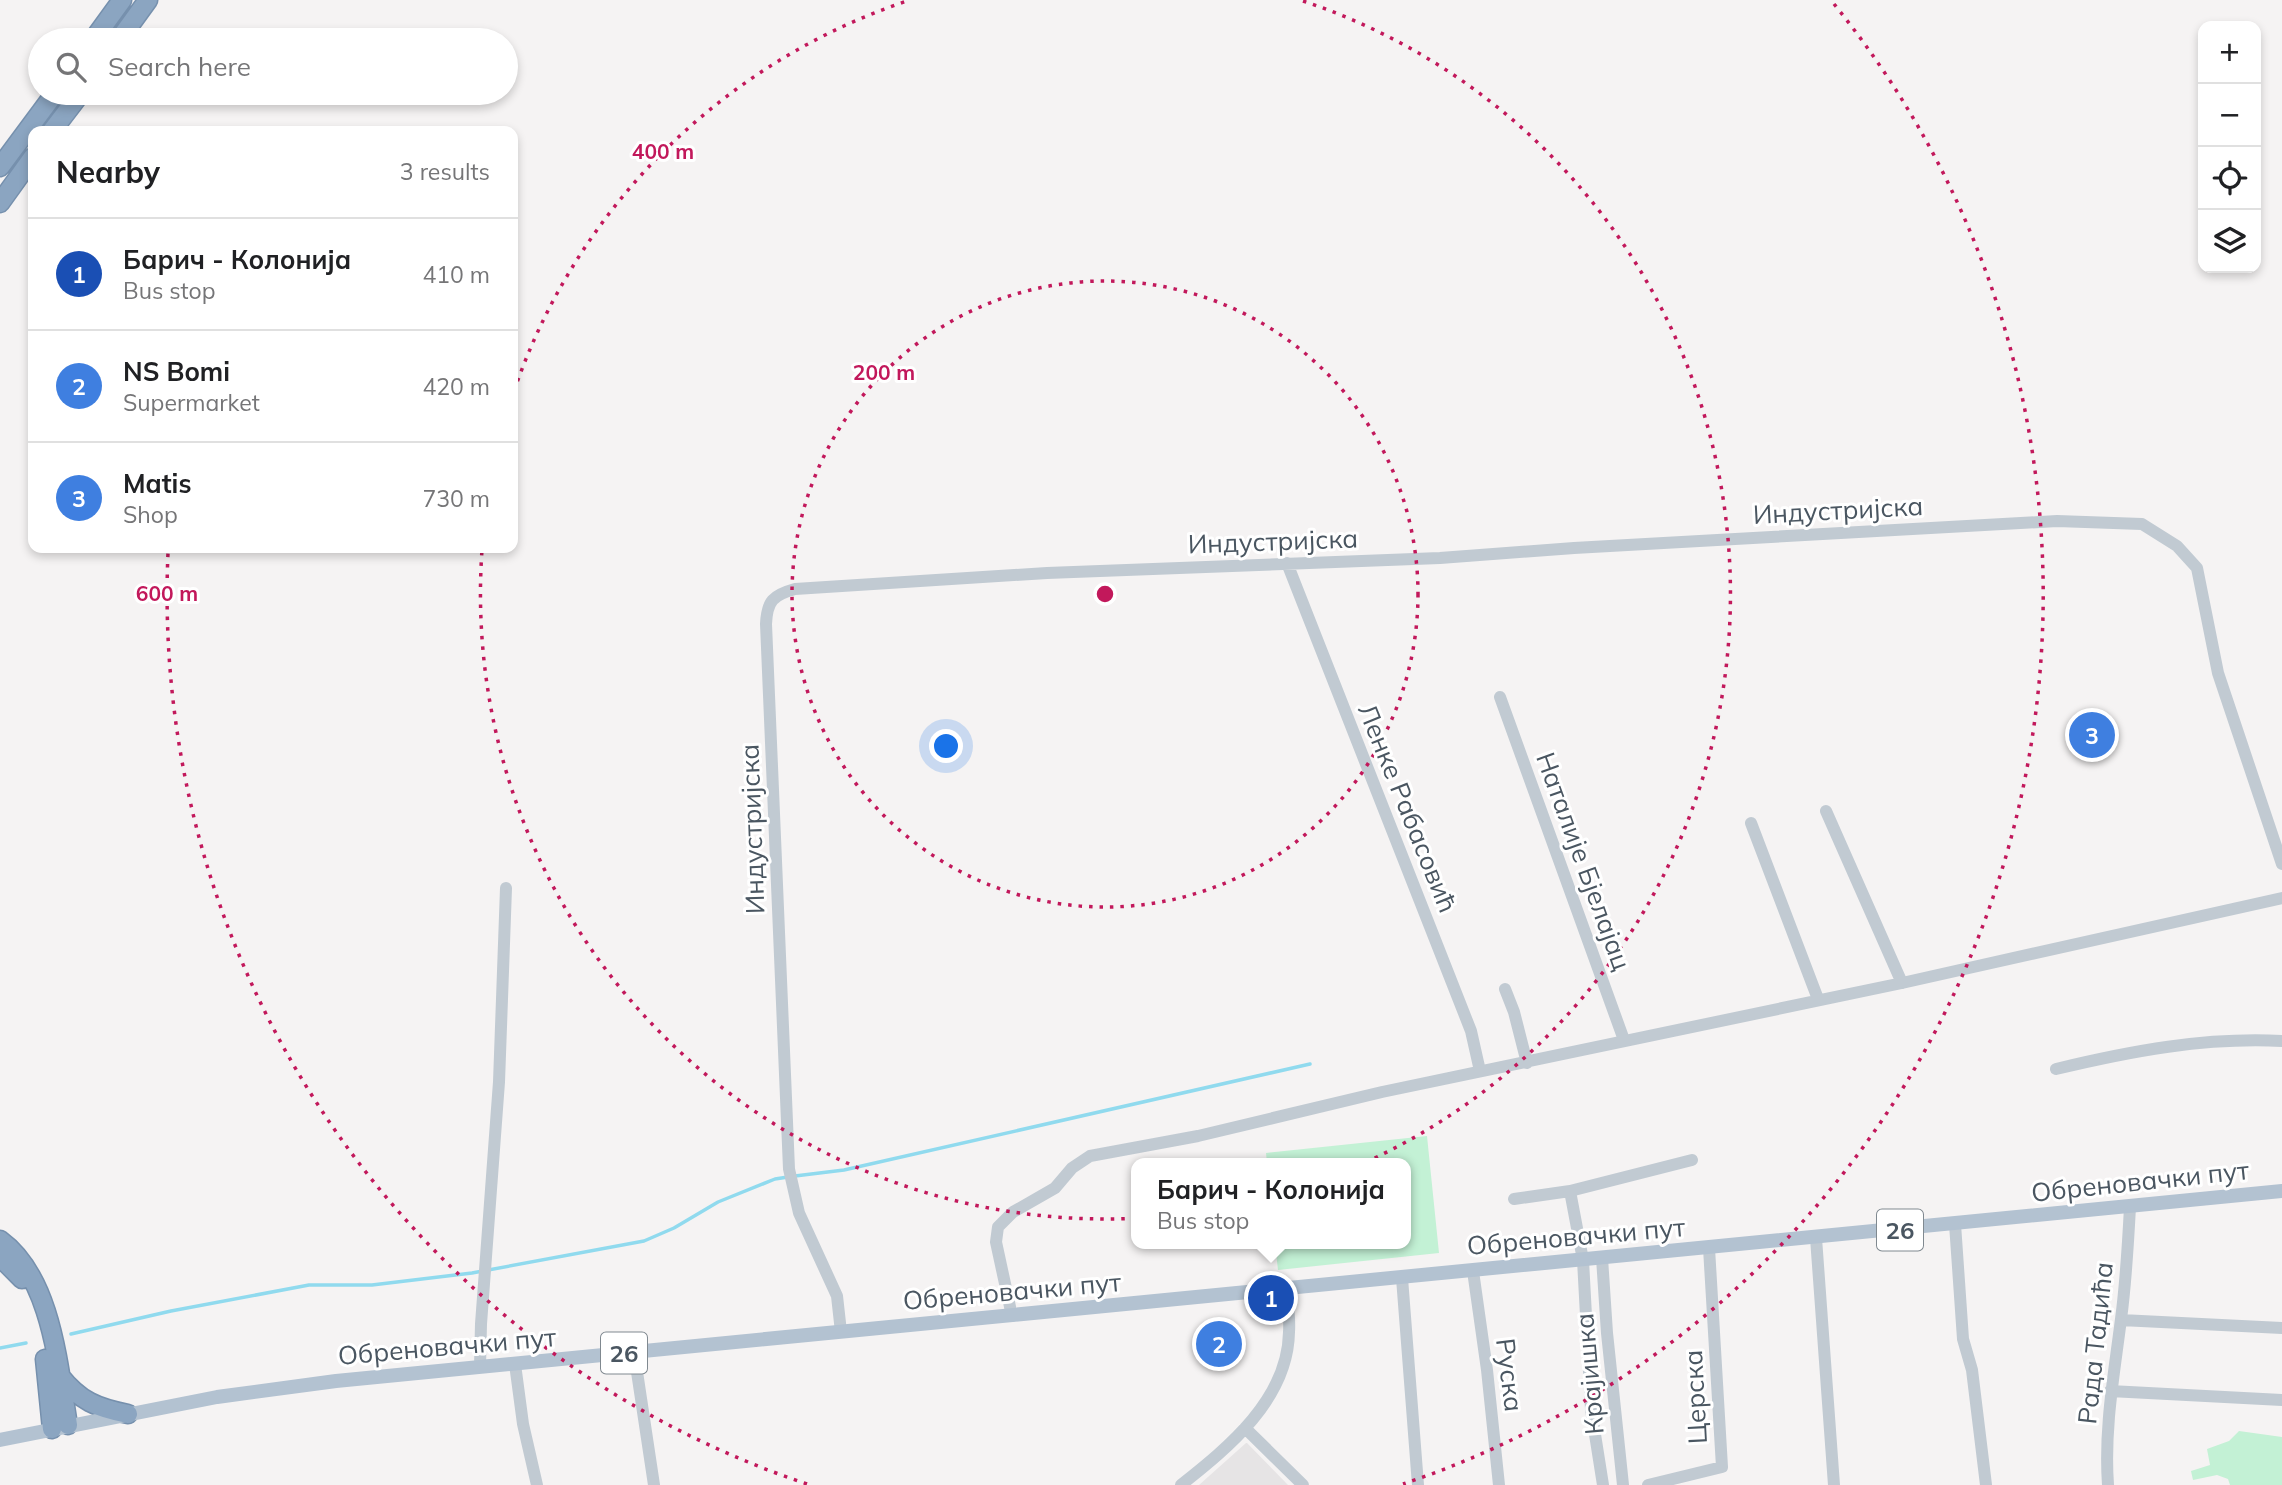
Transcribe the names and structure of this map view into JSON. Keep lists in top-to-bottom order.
{
  "streets": {
    "main road": ["Обреновачки пут", "26"],
    "street": [
      "Индустријска",
      "Ленке Рабасовић",
      "Наталије Бјелајац",
      "Рада Тадића",
      "Крајишка",
      "Руска",
      "Церска"
    ]
  },
  "crossings": [
    ["Индустријска", "Ленке Рабасовић"],
    ["Индустријска", "Обреновачки пут"],
    ["Обреновачки пут", "Рада Тадића"],
    ["Обреновачки пут", "Крајишка"],
    ["Обреновачки пут", "Руска"],
    ["Обреновачки пут", "Церска"]
  ],
  "page": {
    "map_buttons": ["+", "−"],
    "search": "Search here",
    "heading": ["Nearby", "3 results"],
    "list": [
      {
        "mark": "1",
        "name": "Барич - Колонија",
        "note": "Bus stop",
        "value": "410 m"
      },
      {
        "mark": "2",
        "name": "NS Bomi",
        "note": "Supermarket",
        "value": "420 m"
      },
      {
        "mark": "3",
        "name": "Matis",
        "note": "Shop",
        "value": "730 m"
      }
    ],
    "pins": ["3", "1", "2"],
    "popup": ["Барич - Колонија", "Bus stop"]
  },
  "rings": ["400 m", "200 m", "600 m"]
}
